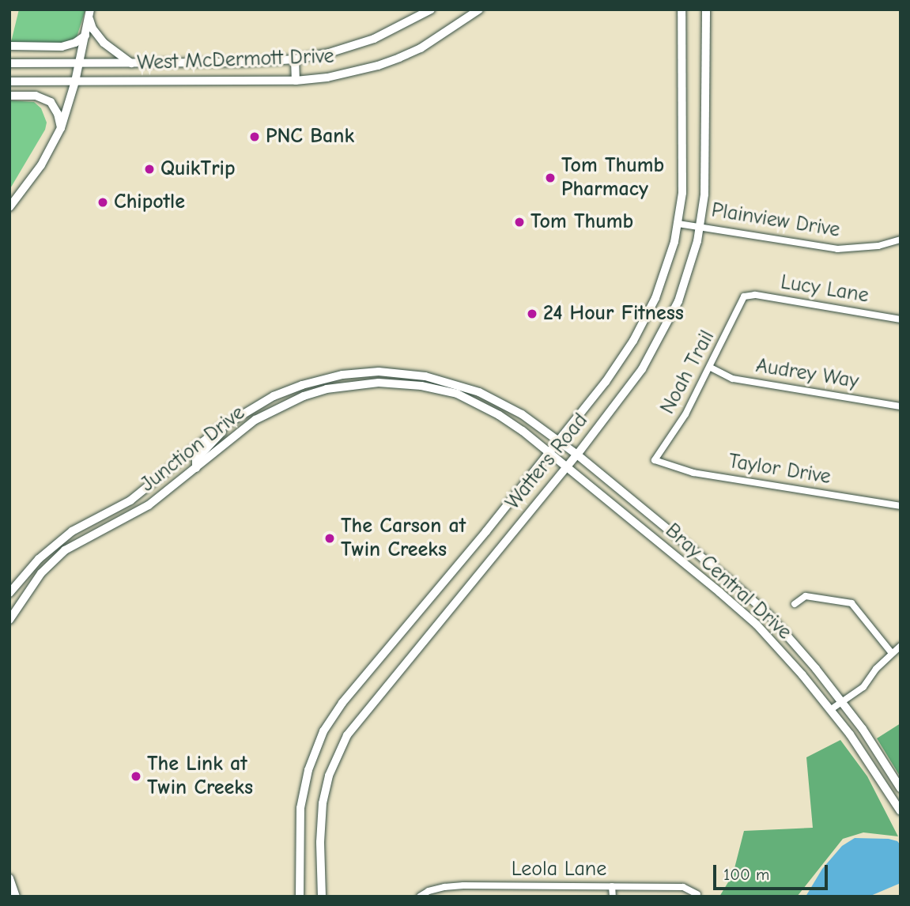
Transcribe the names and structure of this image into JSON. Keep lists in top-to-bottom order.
{
  "streets": {
    "main road": ["West McDermott Drive", "Watters Road"],
    "street": [
      "Plainview Drive",
      "Lucy Lane",
      "Noah Trail",
      "Audrey Way",
      "Junction Drive",
      "Taylor Drive",
      "Bray Central Drive",
      "Leola Lane"
    ]
  },
  "crossings": [
    ["Plainview Drive", "Watters Road"],
    ["Lucy Lane", "Noah Trail"],
    ["Noah Trail", "Audrey Way"],
    ["Noah Trail", "Taylor Drive"],
    ["Junction Drive", "Watters Road"],
    ["Junction Drive", "Bray Central Drive"],
    ["Watters Road", "Bray Central Drive"]
  ],
  "places": [
    "PNC Bank",
    "QuikTrip",
    "Tom Thumb Pharmacy",
    "Chipotle",
    "Tom Thumb",
    "24 Hour Fitness",
    "The Carson at Twin Creeks",
    "The Link at Twin Creeks"
  ],
  "scale_bar": "100 m"
}
